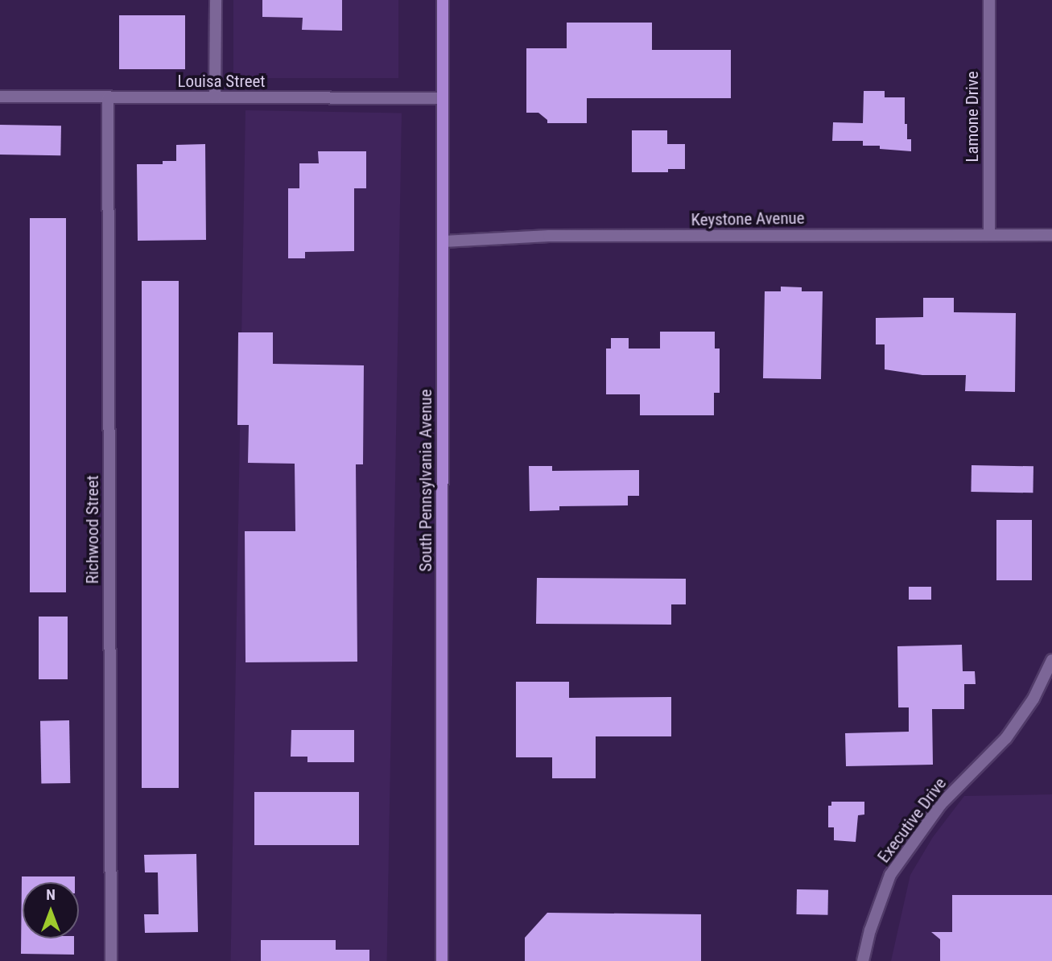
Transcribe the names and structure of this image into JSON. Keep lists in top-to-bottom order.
{
  "streets": {
    "main road": ["South Pennsylvania Avenue"],
    "street": [
      "Louisa Street",
      "Lamone Drive",
      "Keystone Avenue",
      "Richwood Street",
      "Executive Drive"
    ]
  },
  "crossings": [
    ["Louisa Street", "South Pennsylvania Avenue"],
    ["Louisa Street", "Richwood Street"],
    ["Lamone Drive", "Keystone Avenue"],
    ["Keystone Avenue", "South Pennsylvania Avenue"]
  ],
  "north": "top"
}
